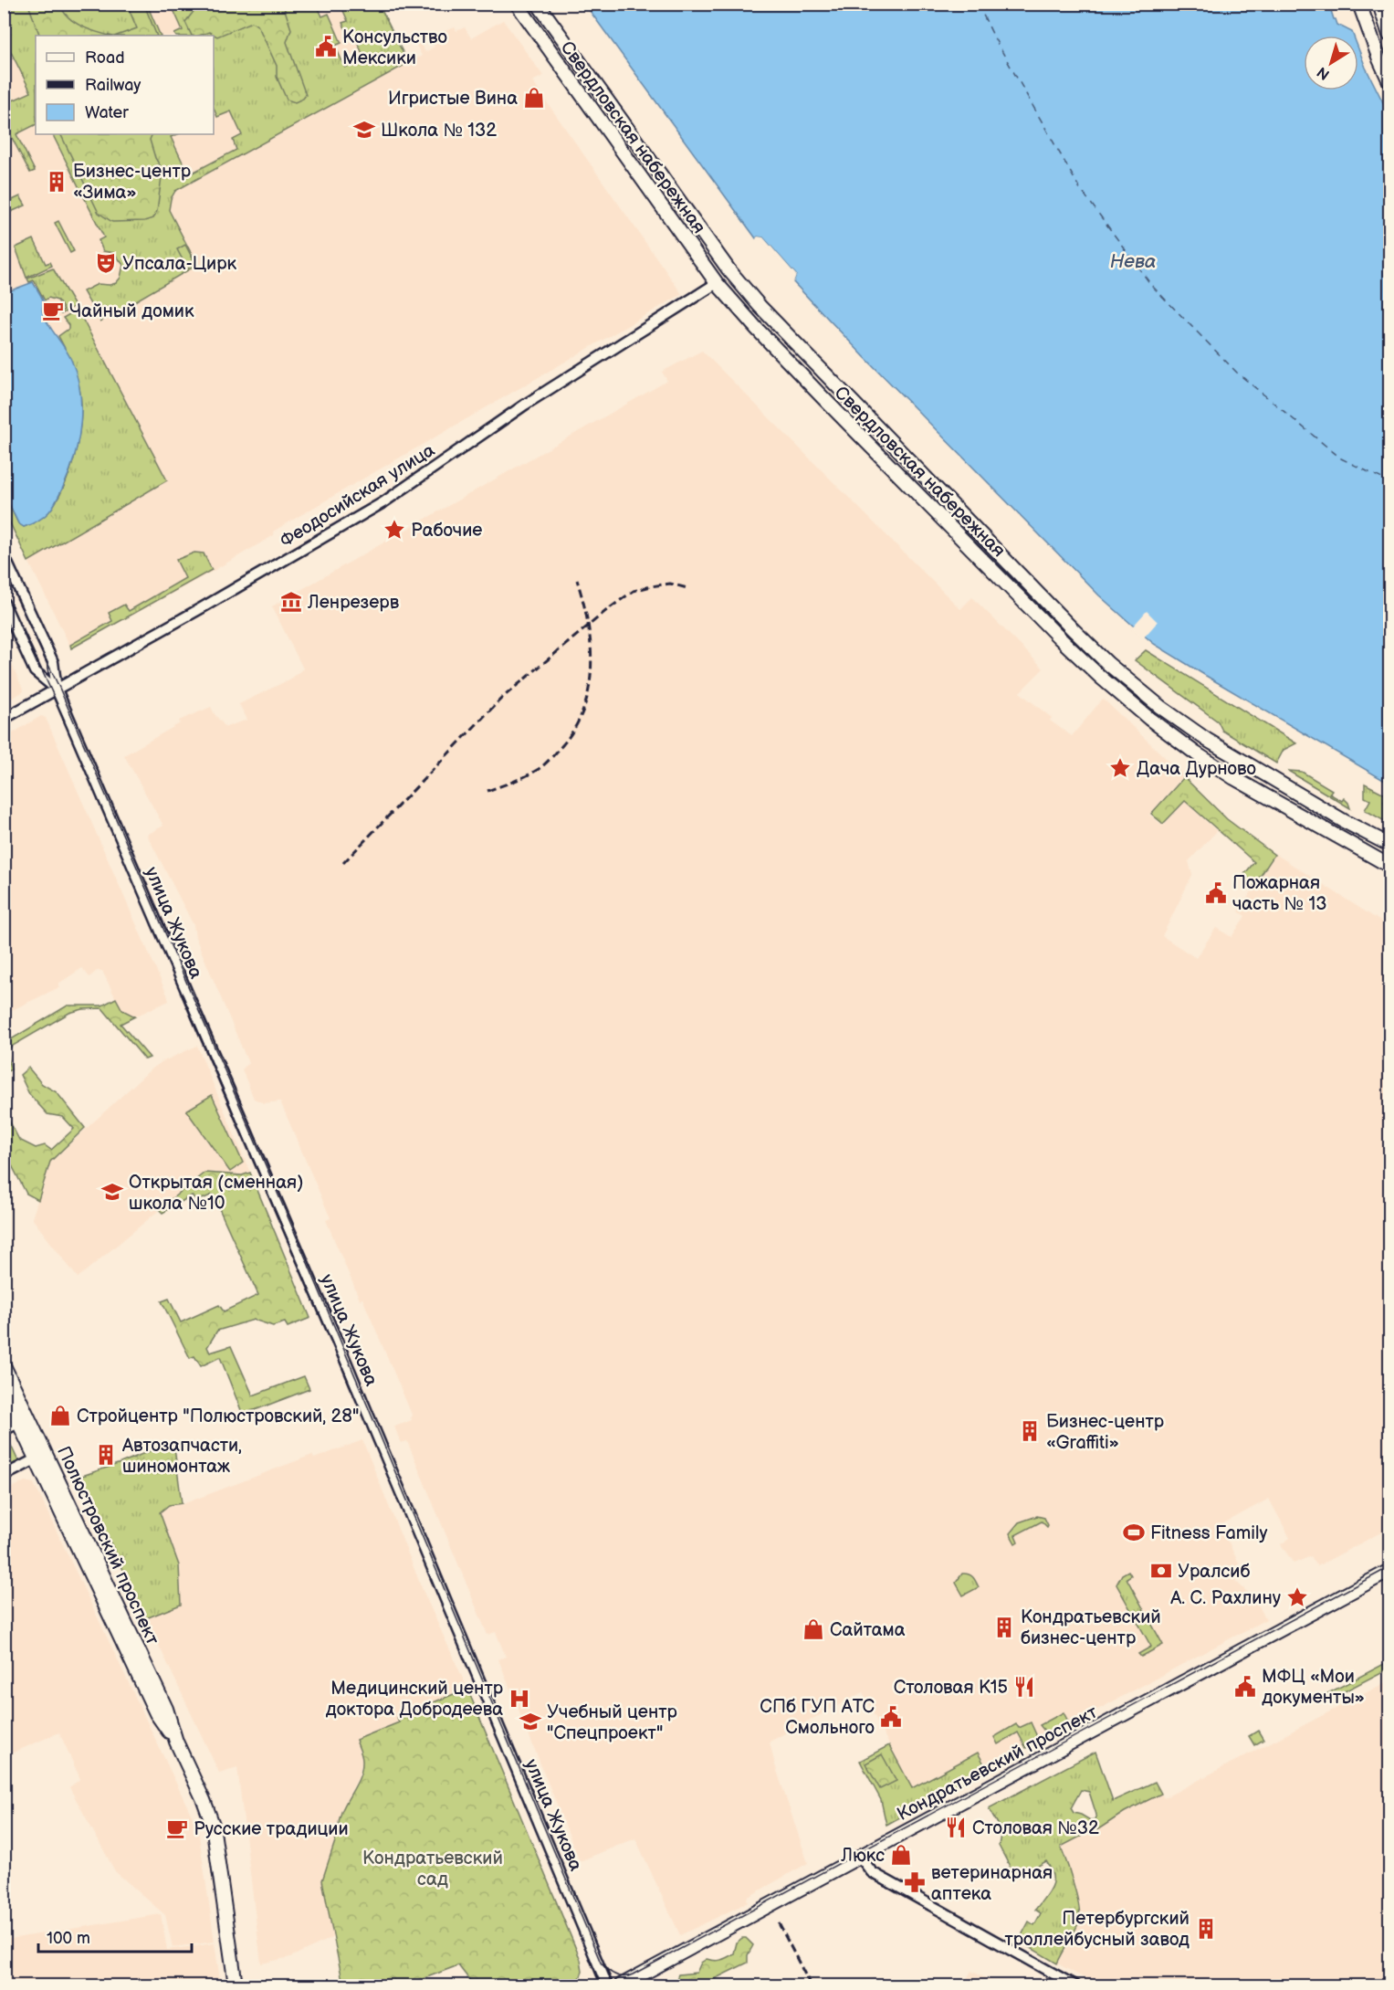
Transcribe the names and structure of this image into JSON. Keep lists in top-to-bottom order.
{
  "streets": {
    "main road": ["Свердловская набережная", "Полюстровский проспект", "Кондратьевский проспект"],
    "street": ["Феодосийская улица", "улица Жукова"]
  },
  "crossings": [
    ["Свердловская набережная", "Феодосийская улица"],
    ["Феодосийская улица", "улица Жукова"]
  ],
  "water": ["Нева"],
  "parks": ["Кондратьевский сад"],
  "places": {
    "public building": [
      "Консульство Мексики",
      "Пожарная часть № 13",
      "МФЦ «Мои документы»",
      "СПб ГУП АТС Смольного"
    ],
    "shop": [
      "Игристые Вина",
      "Стройцентр \"Полюстровский, 28\"",
      "Сайтама",
      "Люкс"
    ],
    "school or university": ["Школа № 132", "Открытая (сменная) школа №10", "Учебный центр \"Спецпроект\""],
    "building": [
      "Бизнес-центр «Зима»",
      "Бизнес-центр «Graffiti»",
      "Автозапчасти, шиномонтаж",
      "Кондратьевский бизнес-центр",
      "Петербургский троллейбусный завод"
    ],
    "theatre": ["Упсала-Цирк"],
    "cafe": ["Чайный домик", "Русские традиции"],
    "place": ["Рабочие", "Дача Дурново", "А. С. Рахлину"],
    "museum": ["Ленрезерв"],
    "sports": ["Fitness Family"],
    "bank": ["Уралсиб"],
    "restaurant": ["Столовая К15", "Столовая №32"],
    "hospital": ["Медицинский центр доктора Добродеева"],
    "pharmacy": ["ветеринарная аптека"]
  },
  "legend": ["Road", "Railway", "Water"],
  "scale_bar": "100 m",
  "north": "bottom left"
}
